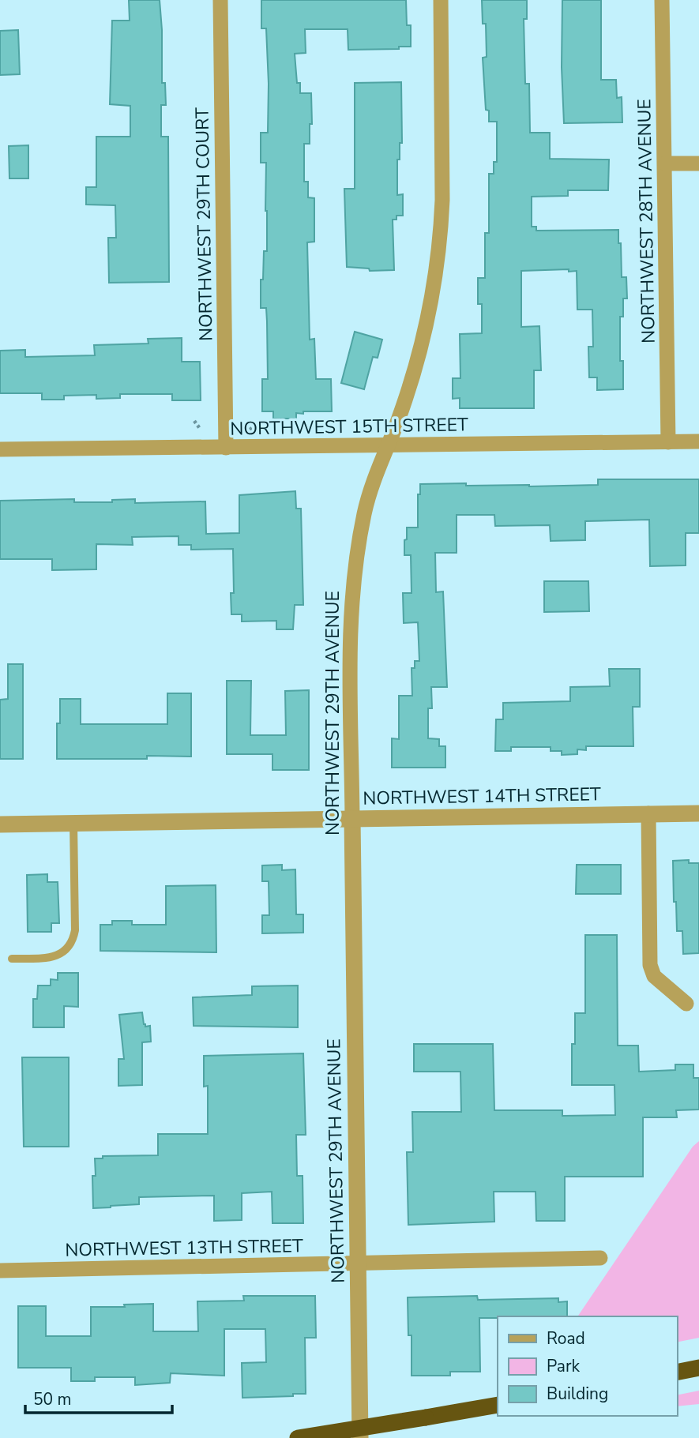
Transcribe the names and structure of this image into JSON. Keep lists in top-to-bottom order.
{
  "streets": {
    "street": [
      "NORTHWEST 28TH AVENUE",
      "NORTHWEST 29TH COURT",
      "NORTHWEST 15TH STREET",
      "NORTHWEST 29TH AVENUE",
      "NORTHWEST 14TH STREET",
      "NORTHWEST 13TH STREET"
    ]
  },
  "crossings": [
    ["NORTHWEST 28TH AVENUE", "NORTHWEST 15TH STREET"],
    ["NORTHWEST 29TH COURT", "NORTHWEST 15TH STREET"],
    ["NORTHWEST 15TH STREET", "NORTHWEST 29TH AVENUE"],
    ["NORTHWEST 29TH AVENUE", "NORTHWEST 14TH STREET"],
    ["NORTHWEST 29TH AVENUE", "NORTHWEST 13TH STREET"]
  ],
  "legend": ["Road", "Park", "Building"],
  "scale_bar": "50 m"
}
